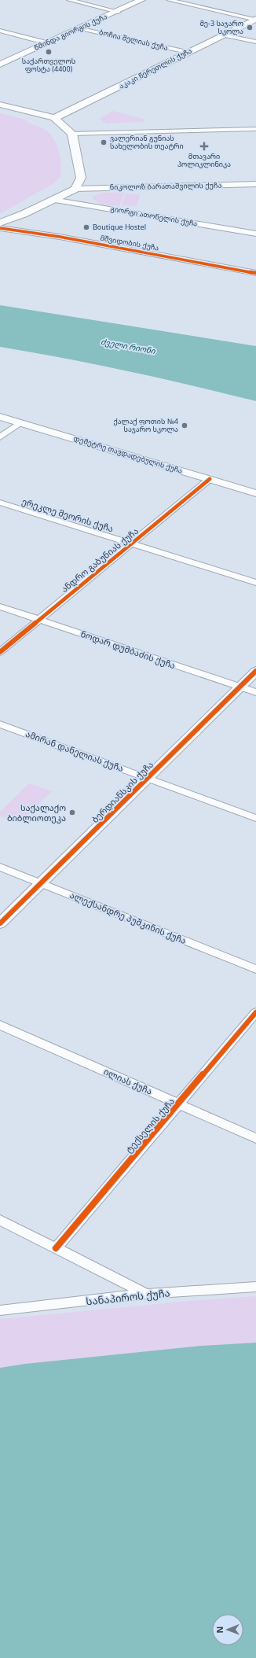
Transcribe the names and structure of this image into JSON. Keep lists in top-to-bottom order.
{
  "streets": {
    "main road": ["წმინდა გიორგის ქუჩა", "აკაკი წერეთლის ქუჩა"],
    "street": [
      "ბოჩია შელიას ქუჩა",
      "ნიკოლოზ ბარათაშვილის ქუჩა",
      "გიორგი ათონელის ქუჩა",
      "მშვიდობის ქუჩა",
      "დემეტრე თავდადებულის ქუჩა",
      "ერეკლე მეორის ქუჩა",
      "ანდრო გაბუნიას ქუჩა",
      "ნოდარ დუმბაძის ქუჩა",
      "ამირან დანელიას ქუჩა",
      "ბერდიანსკის ქუჩა",
      "ალექსანდრე პუშკინის ქუჩა",
      "ილიას ქუჩა",
      "ტექსელის ქუჩა",
      "სანაპიროს ქუჩა"
    ]
  },
  "crossings": [
    ["წმინდა გიორგის ქუჩა", "ბოჩია შელიას ქუჩა"],
    ["ბოჩია შელიას ქუჩა", "აკაკი წერეთლის ქუჩა"],
    ["დემეტრე თავდადებულის ქუჩა", "ანდრო გაბუნიას ქუჩა"],
    ["ერეკლე მეორის ქუჩა", "ანდრო გაბუნიას ქუჩა"],
    ["ანდრო გაბუნიას ქუჩა", "ნოდარ დუმბაძის ქუჩა"],
    ["ნოდარ დუმბაძის ქუჩა", "ბერდიანსკის ქუჩა"],
    ["ამირან დანელიას ქუჩა", "ბერდიანსკის ქუჩა"],
    ["ბერდიანსკის ქუჩა", "ალექსანდრე პუშკინის ქუჩა"],
    ["ილიას ქუჩა", "ტექსელის ქუჩა"]
  ],
  "water": ["ძველი რიონი"],
  "places": {
    "other": [
      "მე-3 საჯარო სკოლა",
      "საქართველოს ფოსტა (4400)",
      "ვალერიან გუნიას სახელობის თეატრი",
      "Boutique Hostel",
      "ქალაქ ფოთის №4 საჯარო სკოლა",
      "საქალაქო ბიბლიოთეკა"
    ],
    "health": ["მთავარი პოლიკლინიკა"]
  },
  "north": "left"
}
